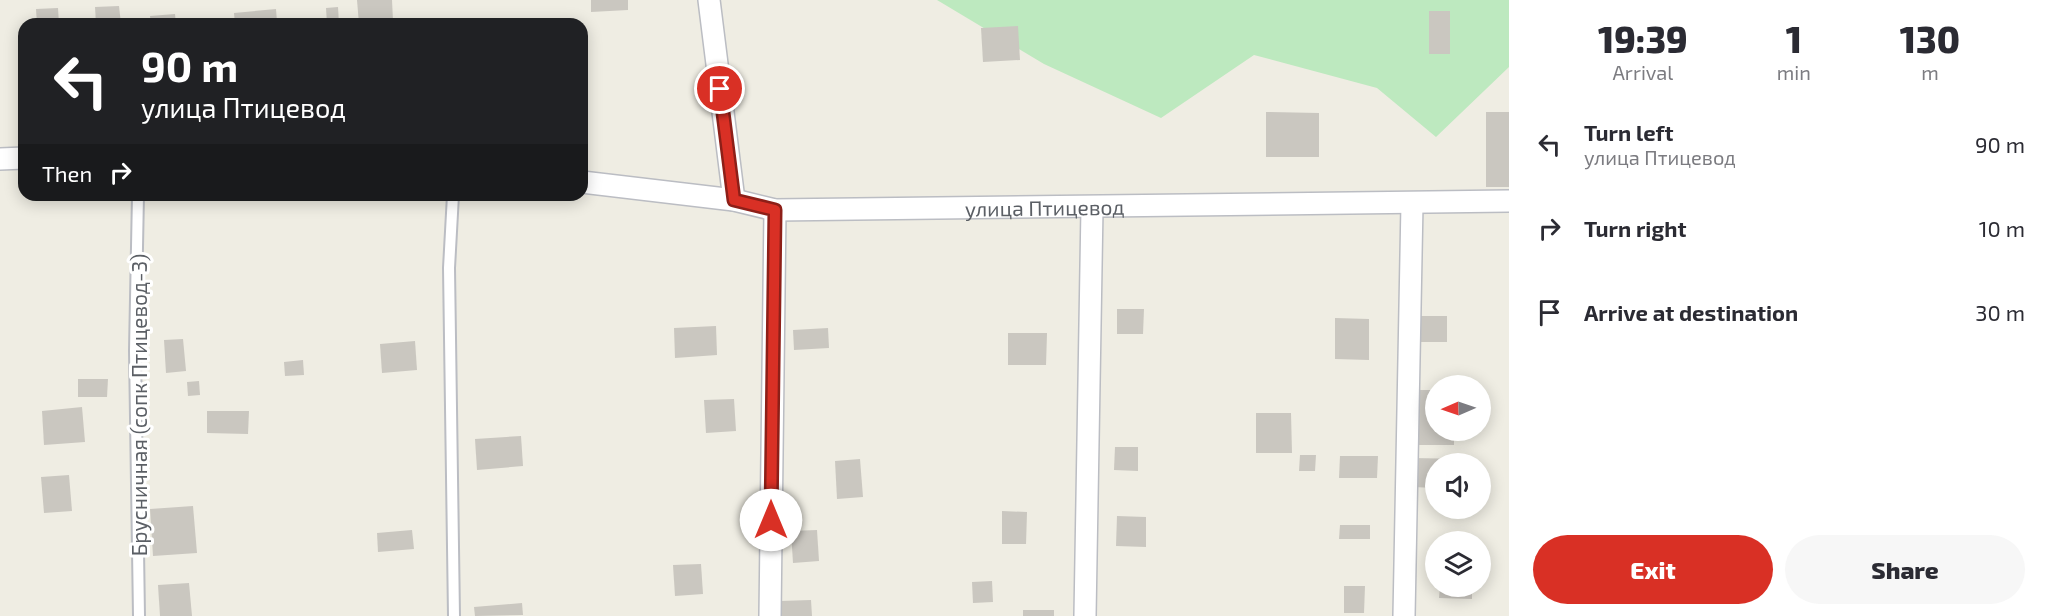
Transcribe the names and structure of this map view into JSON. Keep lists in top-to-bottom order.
{
  "streets": {
    "street": ["улица Птицевод"],
    "lane": ["Брусничная (сопк Птицевод-3)"]
  },
  "north": "left",
  "page": {
    "eta": [
      "19:39",
      "Arrival",
      "1",
      "min",
      "130",
      "m"
    ],
    "turn": ["90 m", "улица Птицевод"],
    "list": [
      {
        "name": "Turn left",
        "note": "улица Птицевод",
        "value": "90 m"
      },
      {
        "name": "Turn right",
        "value": "10 m"
      },
      {
        "name": "Arrive at destination",
        "value": "30 m"
      }
    ],
    "then": "Then",
    "buttons": ["Exit", "Share"]
  }
}
